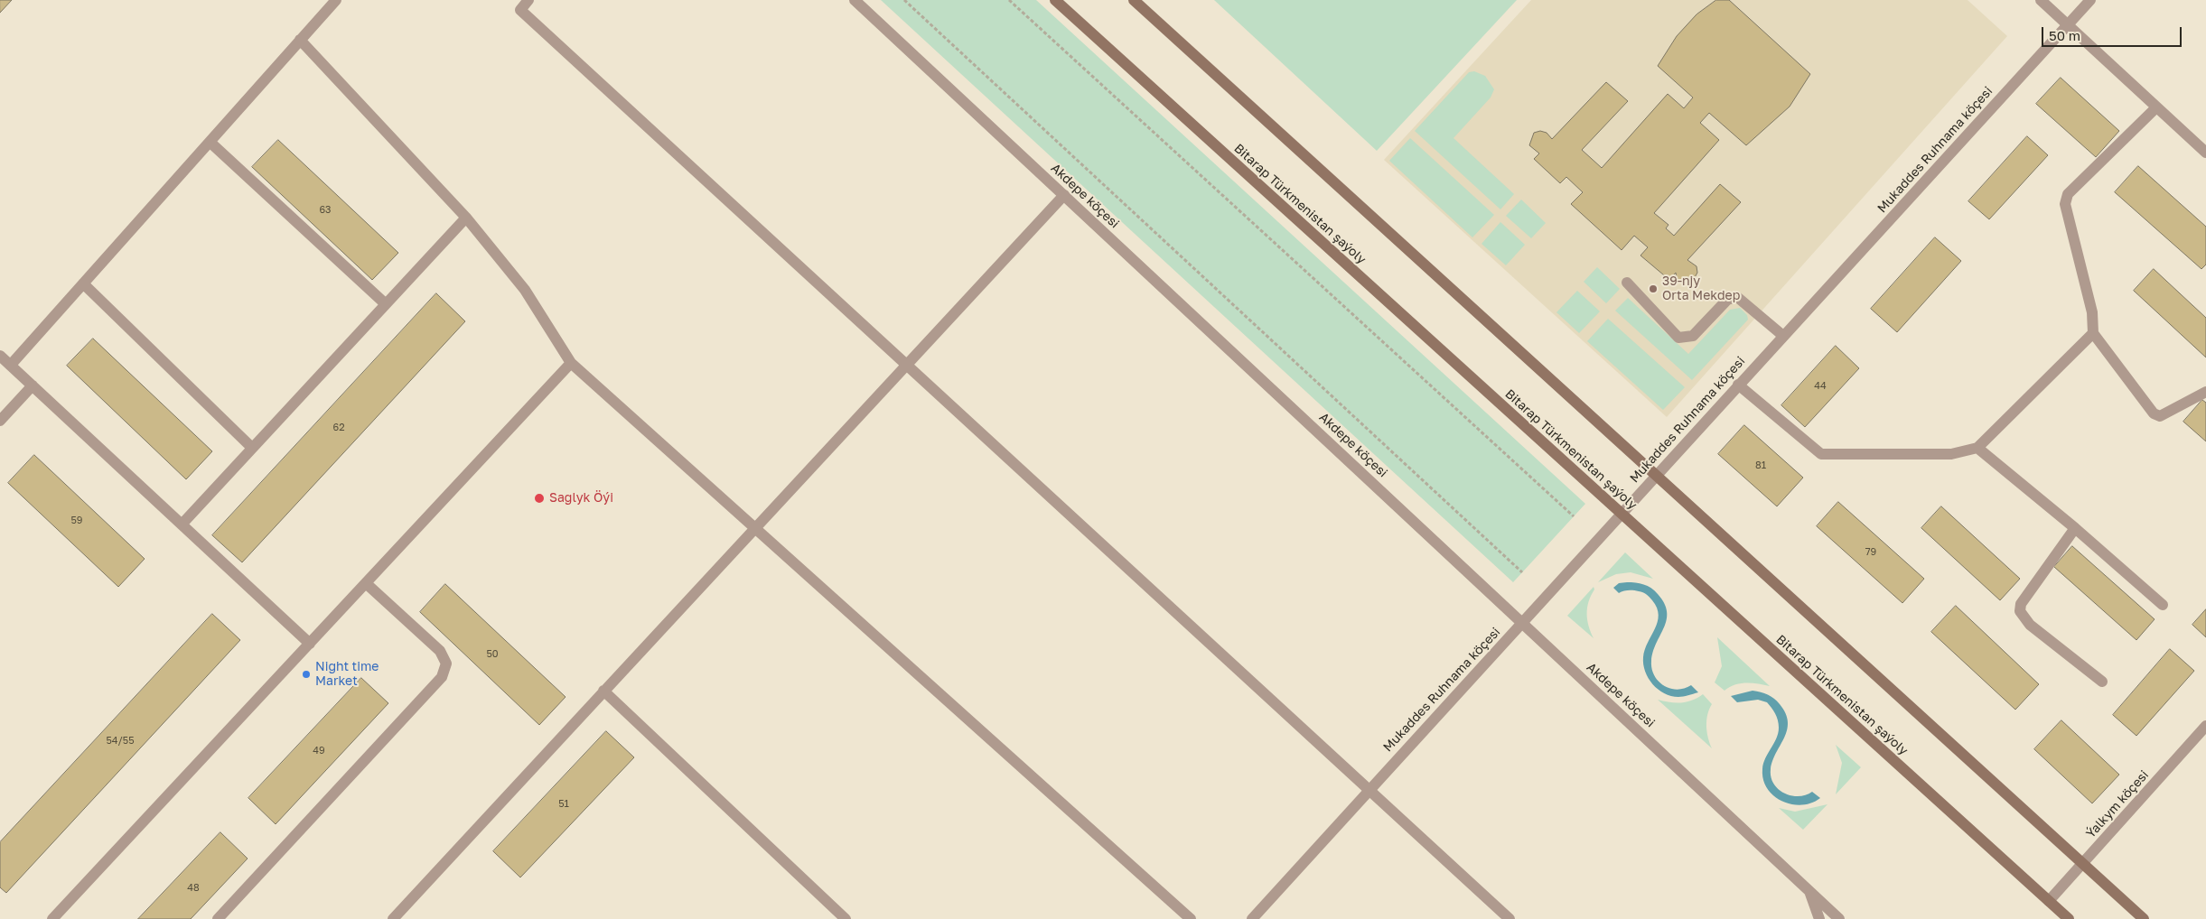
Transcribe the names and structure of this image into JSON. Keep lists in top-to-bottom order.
{
  "streets": {
    "main road": ["Bitarap Türkmenistan şaýoly"],
    "street": ["Mukaddes Ruhnama köçesi", "Akdepe köçesi", "Ýalkym köçesi"]
  },
  "crossings": [
    ["Mukaddes Ruhnama köçesi", "Akdepe köçesi"],
    ["Mukaddes Ruhnama köçesi", "Bitarap Türkmenistan şaýoly"],
    ["Bitarap Türkmenistan şaýoly", "Ýalkym köçesi"]
  ],
  "places": ["39-njy Orta Mekdep", "Saglyk Öýi", "Night time Market"],
  "house_numbers": [
    "63",
    "44",
    "62",
    "81",
    "59",
    "79",
    "50",
    "54/55",
    "49",
    "51",
    "48"
  ],
  "scale_bar": "50 m"
}
